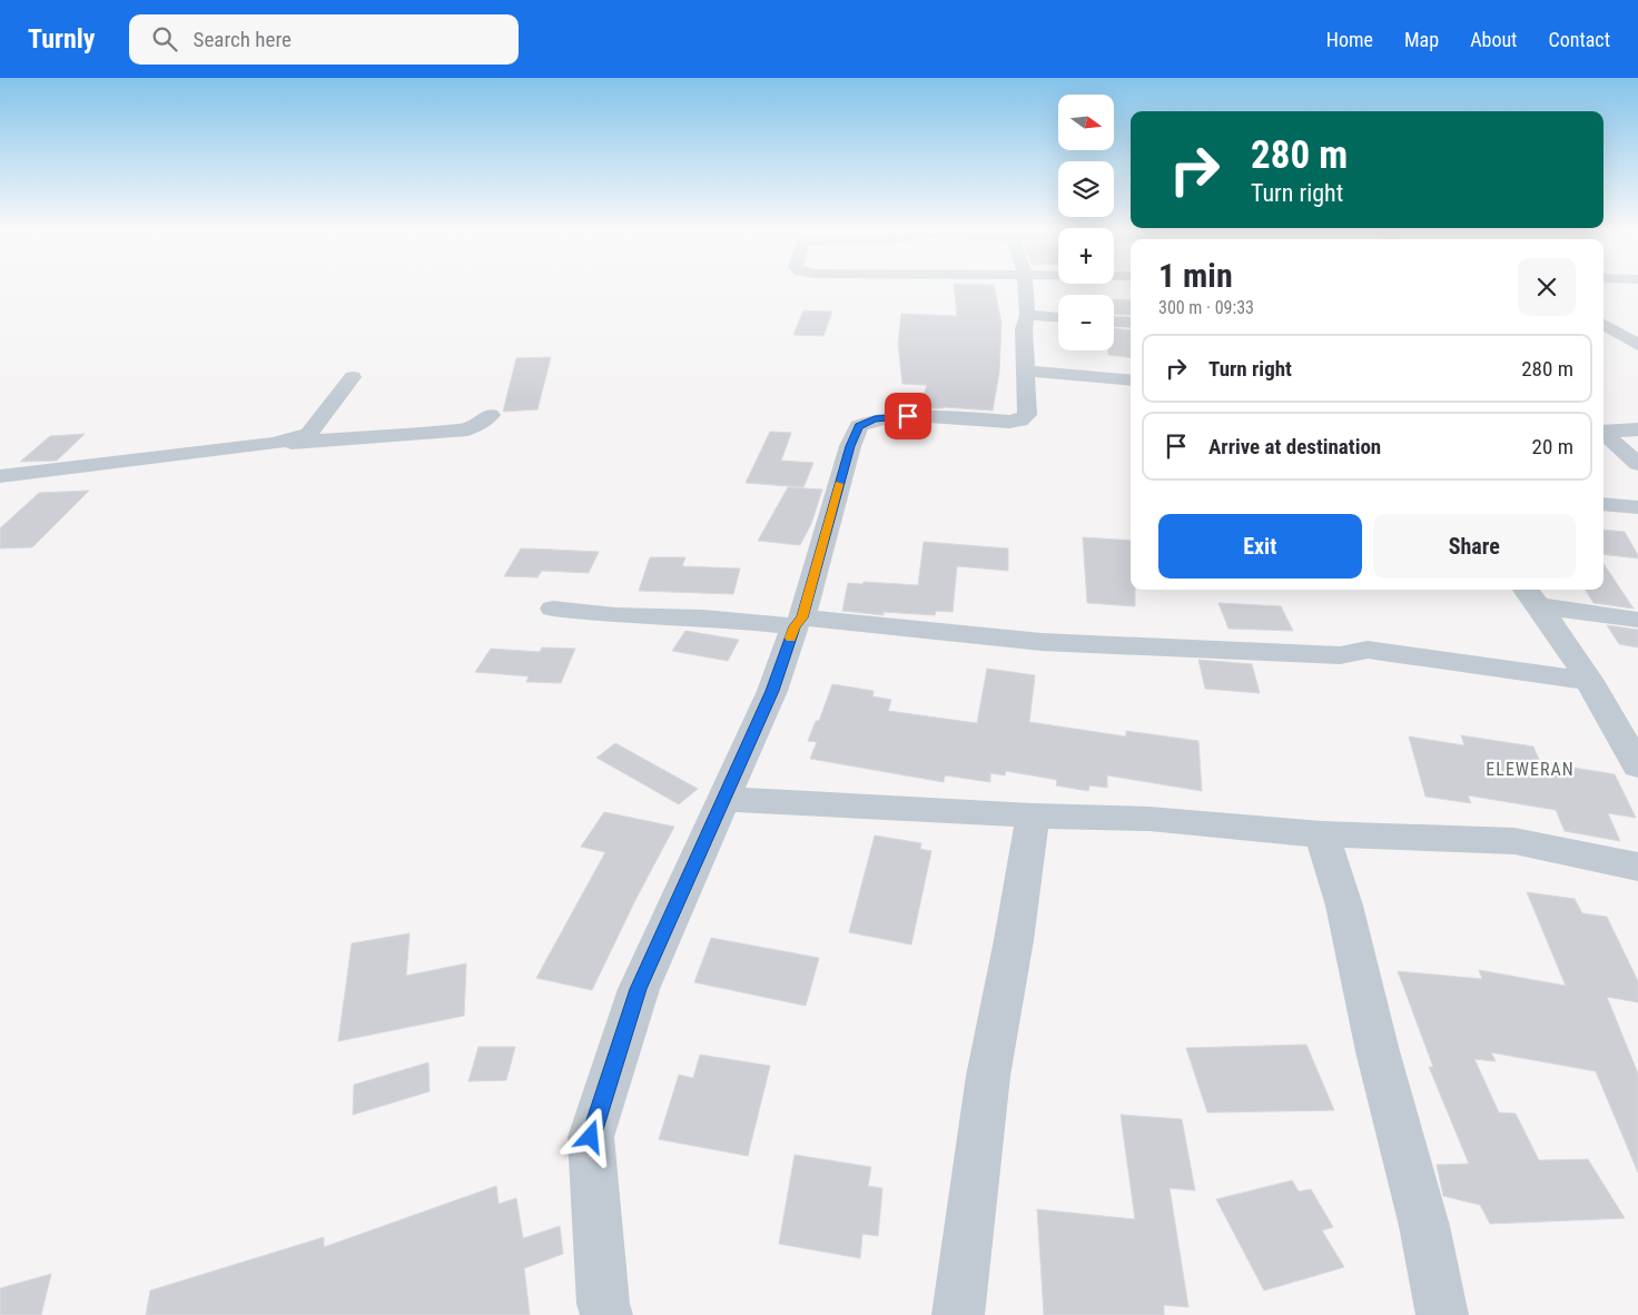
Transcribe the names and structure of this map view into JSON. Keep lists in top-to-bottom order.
{
  "districts": ["ELEWERAN"],
  "north": "right",
  "page": {
    "header": "Turnly",
    "search": "Search here",
    "nav": [
      "Home",
      "Map",
      "About",
      "Contact"
    ],
    "map_buttons": ["+", "−"],
    "turn": ["280 m", "Turn right"],
    "heading": ["1 min", "300 m · 09:33"],
    "list": [
      {
        "name": "Turn right",
        "value": "280 m"
      },
      {
        "name": "Arrive at destination",
        "value": "20 m"
      }
    ],
    "buttons": ["Exit", "Share"]
  }
}
